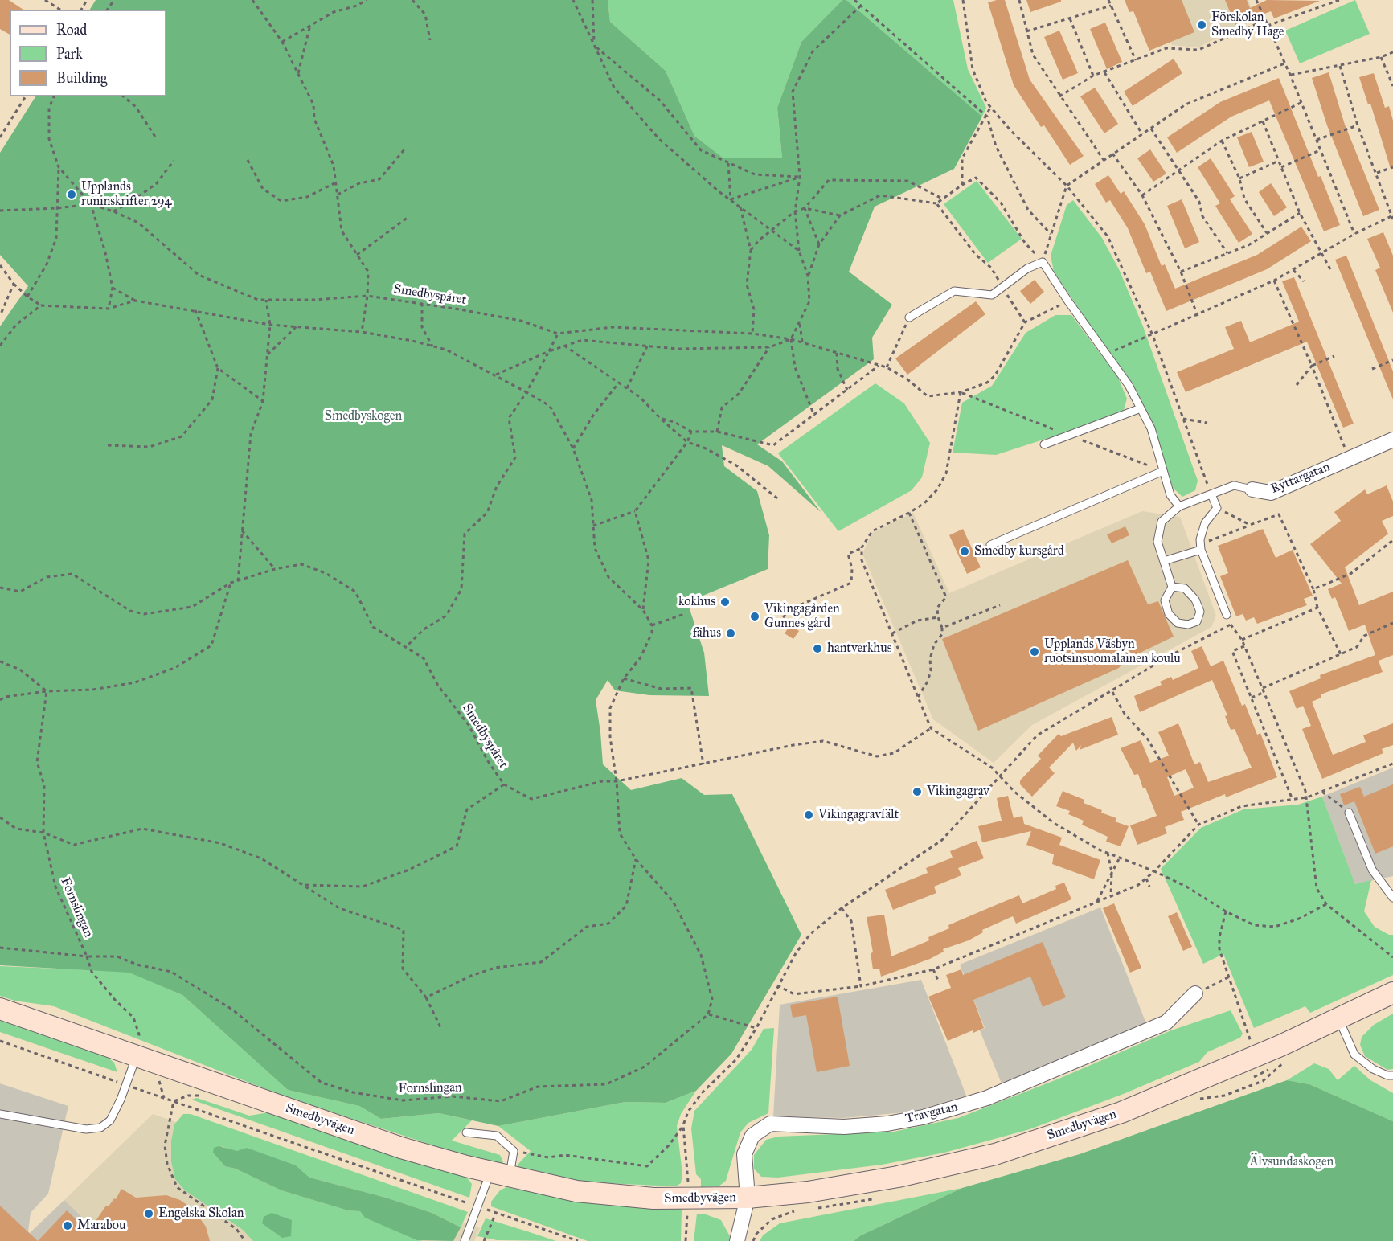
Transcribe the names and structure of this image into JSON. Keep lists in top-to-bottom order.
{
  "streets": {
    "street": ["Ryttargatan", "Travgatan", "Smedbyvägen"],
    "path": ["Smedbyspåret", "Fornslingan"]
  },
  "crossings": [
    ["Travgatan", "Smedbyvägen"]
  ],
  "parks": ["Smedbyskogen", "Älvsundaskogen"],
  "places": [
    "Förskolan Smedby Hage",
    "Upplands runinskrifter 294",
    "Smedby kursgård",
    "kokhus",
    "Vikingagården Gunnes gård",
    "fähus",
    "hantverkhus",
    "Upplands Väsbyn ruotsinsuomalainen koulu",
    "Vikingagrav",
    "Vikingagravfält",
    "Engelska Skolan",
    "Marabou"
  ],
  "legend": ["Road", "Park", "Building"]
}
